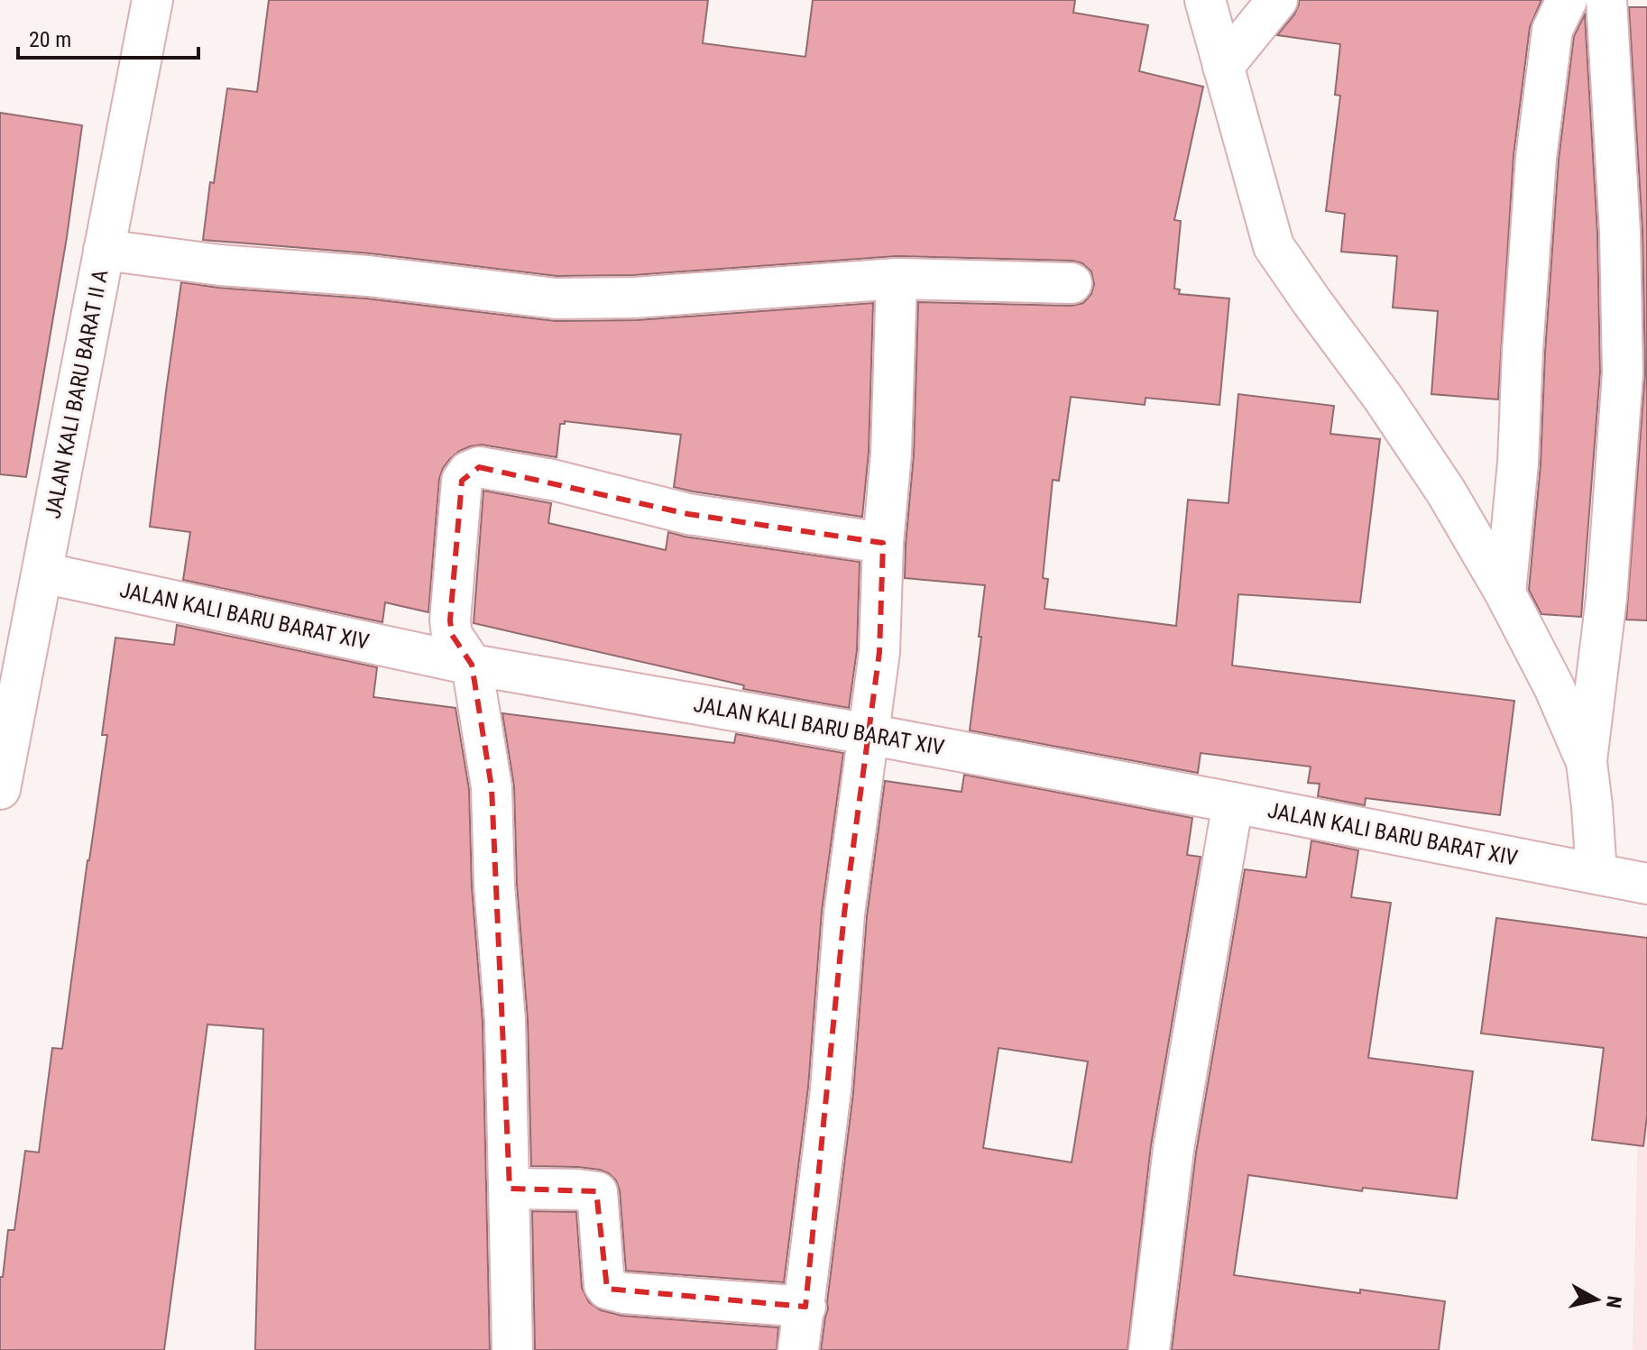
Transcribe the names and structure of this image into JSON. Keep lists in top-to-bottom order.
{
  "streets": {
    "street": ["JALAN KALI BARU BARAT II A", "JALAN KALI BARU BARAT XIV"]
  },
  "crossings": [
    ["JALAN KALI BARU BARAT II A", "JALAN KALI BARU BARAT XIV"]
  ],
  "scale_bar": "20 m",
  "north": "right"
}
